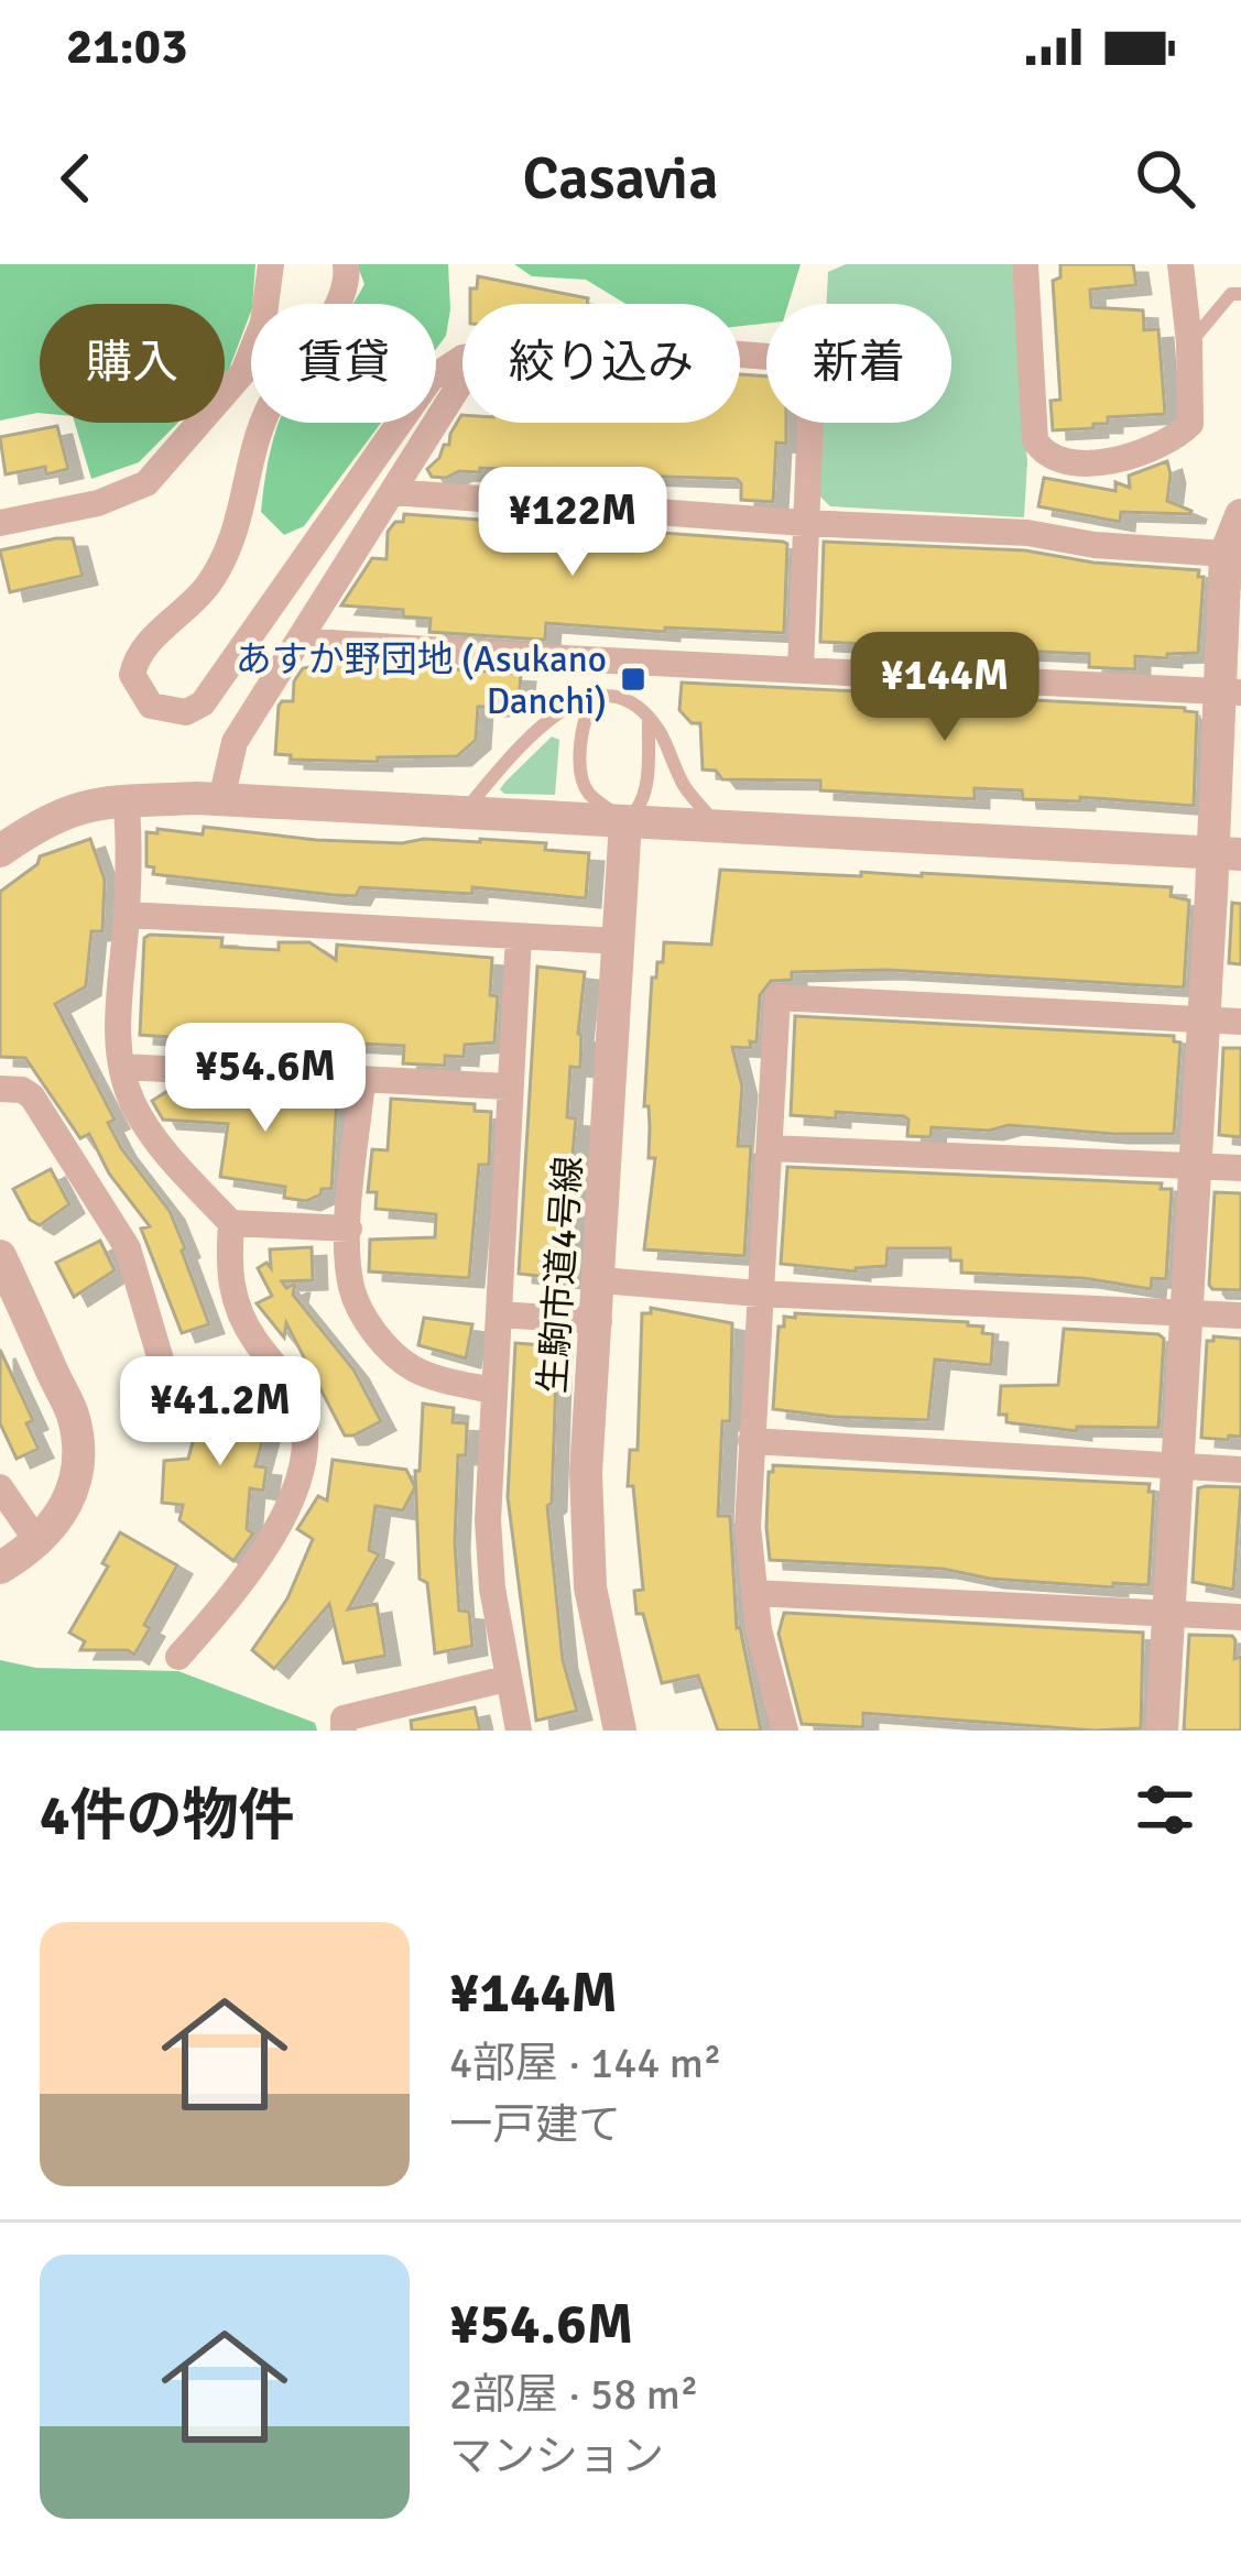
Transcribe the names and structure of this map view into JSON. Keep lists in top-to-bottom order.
{
  "streets": {
    "street": ["生駒市道4号線"]
  },
  "places": {
    "transit": ["あすか野団地 (Asukano Danchi)"]
  },
  "page": {
    "status": "21:03",
    "header": "Casavia",
    "chip": [
      "購入",
      "賃貸",
      "絞り込み",
      "新着"
    ],
    "price": [
      "¥122M",
      "¥144M",
      "¥54.6M",
      "¥41.2M"
    ],
    "heading": "4件の物件",
    "list": [
      {
        "name": "¥144M",
        "note": "4部屋 · 144 m² · 一戸建て"
      },
      {
        "name": "¥54.6M",
        "note": "2部屋 · 58 m² · マンション"
      }
    ]
  }
}
